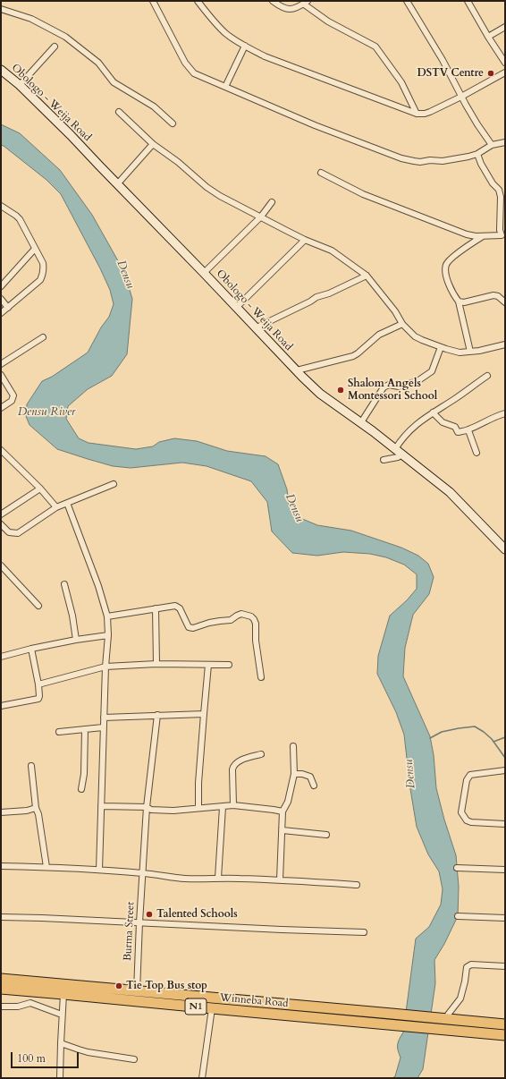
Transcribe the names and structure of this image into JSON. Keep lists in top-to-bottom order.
{
  "streets": {
    "highway": ["Winneba Road", "N1"],
    "street": ["Obologo - Weija Road", "Burma Street"]
  },
  "crossings": [
    ["Burma Street", "Winneba Road"]
  ],
  "water": ["Densu", "Densu River"],
  "places": [
    "DSTV Centre",
    "Shalom Angels Montessori School",
    "Talented Schools",
    "Tie Top Bus stop"
  ],
  "scale_bar": "100 m"
}
